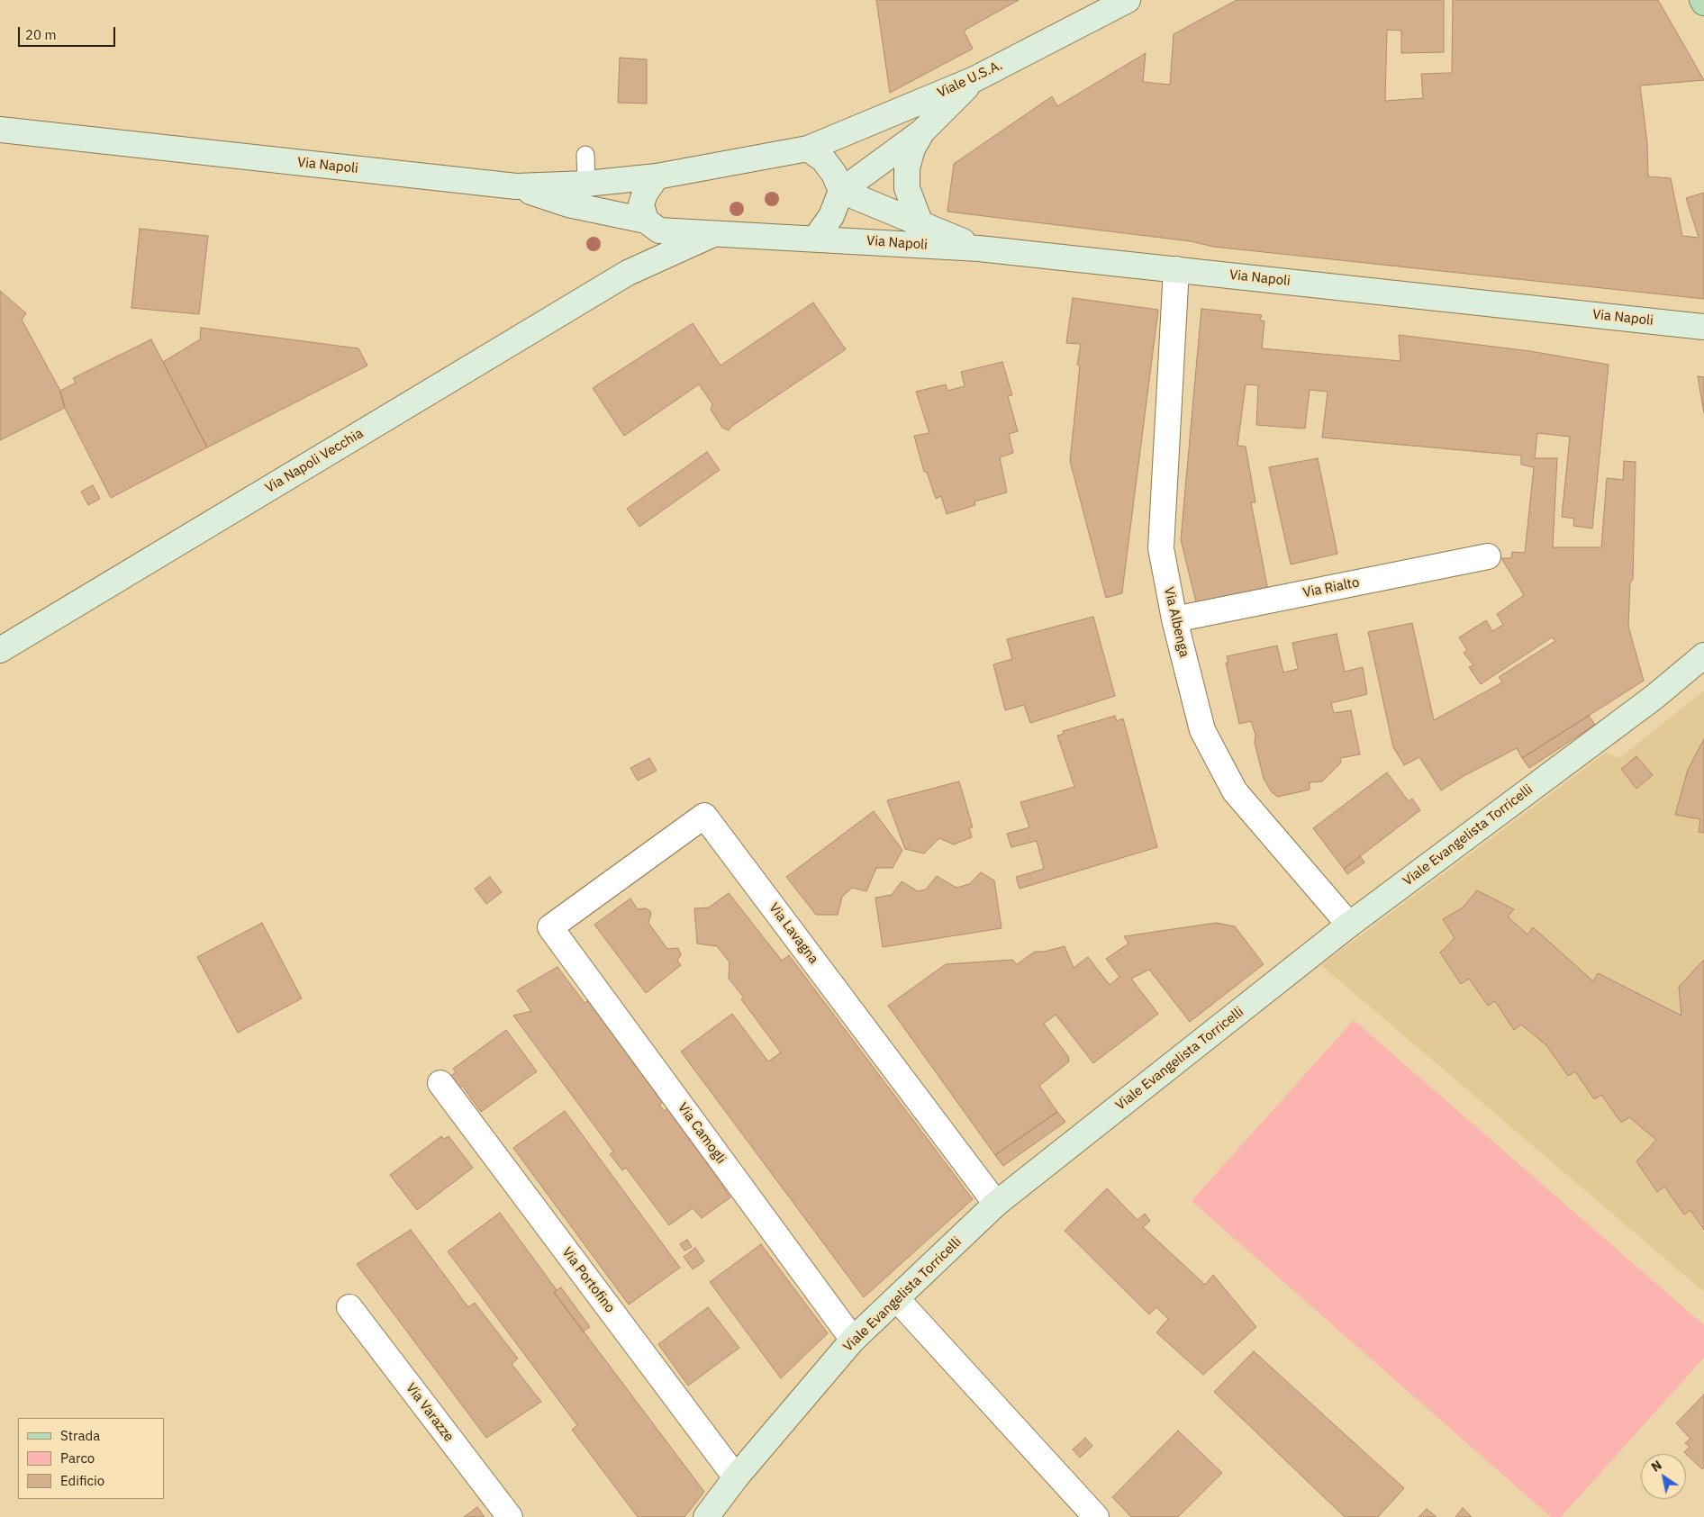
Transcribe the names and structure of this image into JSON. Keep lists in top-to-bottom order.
{
  "streets": {
    "main road": [
      "Viale U.S.A.",
      "Via Napoli",
      "Via Napoli Vecchia",
      "Viale Evangelista Torricelli"
    ],
    "street": [
      "Via Rialto",
      "Via Albenga",
      "Via Lavagna",
      "Via Camogli",
      "Via Portofino",
      "Via Varazze"
    ]
  },
  "crossings": [
    ["Viale U.S.A.", "Via Napoli"],
    ["Via Napoli", "Via Napoli Vecchia"],
    ["Via Napoli", "Via Albenga"],
    ["Via Rialto", "Via Albenga"],
    ["Via Albenga", "Viale Evangelista Torricelli"],
    ["Viale Evangelista Torricelli", "Via Lavagna"],
    ["Viale Evangelista Torricelli", "Via Camogli"],
    ["Viale Evangelista Torricelli", "Via Portofino"],
    ["Via Lavagna", "Via Camogli"]
  ],
  "legend": ["Strada", "Parco", "Edificio"],
  "scale_bar": "20 m",
  "north": "top left"
}
